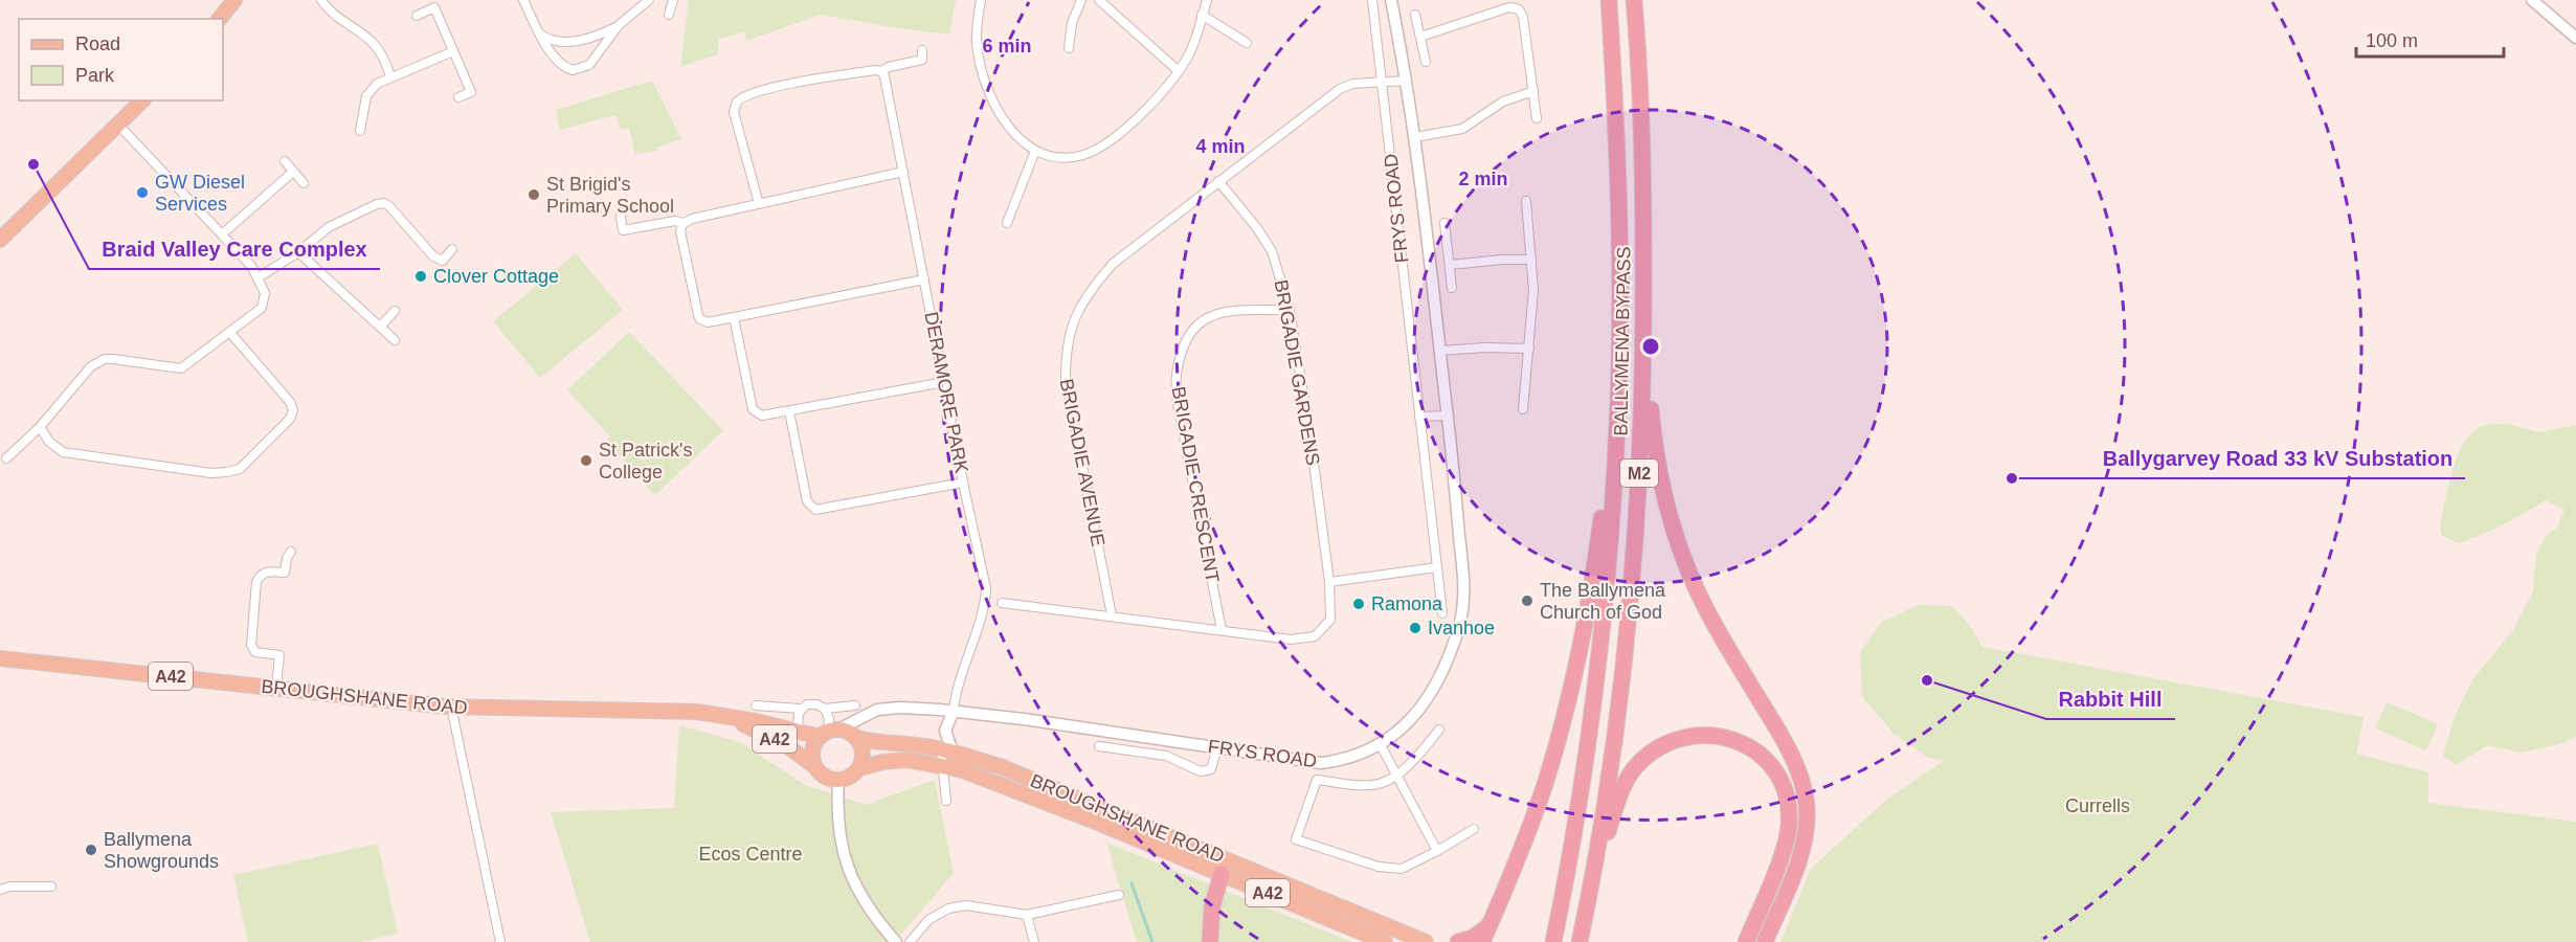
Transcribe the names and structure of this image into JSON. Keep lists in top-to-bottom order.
{
  "streets": {
    "highway": ["BALLYMENA BYPASS", "M2"],
    "main road": ["A42", "BROUGHSHANE ROAD"],
    "street": [
      "FRYS ROAD",
      "BRIGADIE GARDENS",
      "DERAMORE PARK",
      "BRIGADIE AVENUE",
      "BRIGADIE CRESCENT"
    ]
  },
  "crossings": [
    ["FRYS ROAD", "DERAMORE PARK"],
    ["FRYS ROAD", "BRIGADIE AVENUE"],
    ["FRYS ROAD", "A42"],
    ["FRYS ROAD", "BROUGHSHANE ROAD"],
    ["BRIGADIE GARDENS", "BRIGADIE AVENUE"],
    ["BRIGADIE GARDENS", "BRIGADIE CRESCENT"],
    ["A42", "BROUGHSHANE ROAD"]
  ],
  "parks": ["Currells", "Ecos Centre"],
  "places": [
    "Braid Valley Care Complex",
    "GW Diesel Services",
    "St Brigid's Primary School",
    "Clover Cottage",
    "St Patrick's College",
    "Ballygarvey Road 33 kV Substation",
    "The Ballymena Church of God",
    "Ramona",
    "Ivanhoe",
    "Rabbit Hill",
    "Ballymena Showgrounds"
  ],
  "legend": ["Road", "Park"],
  "scale_bar": "100 m",
  "rings": ["6 min", "4 min", "2 min"]
}
